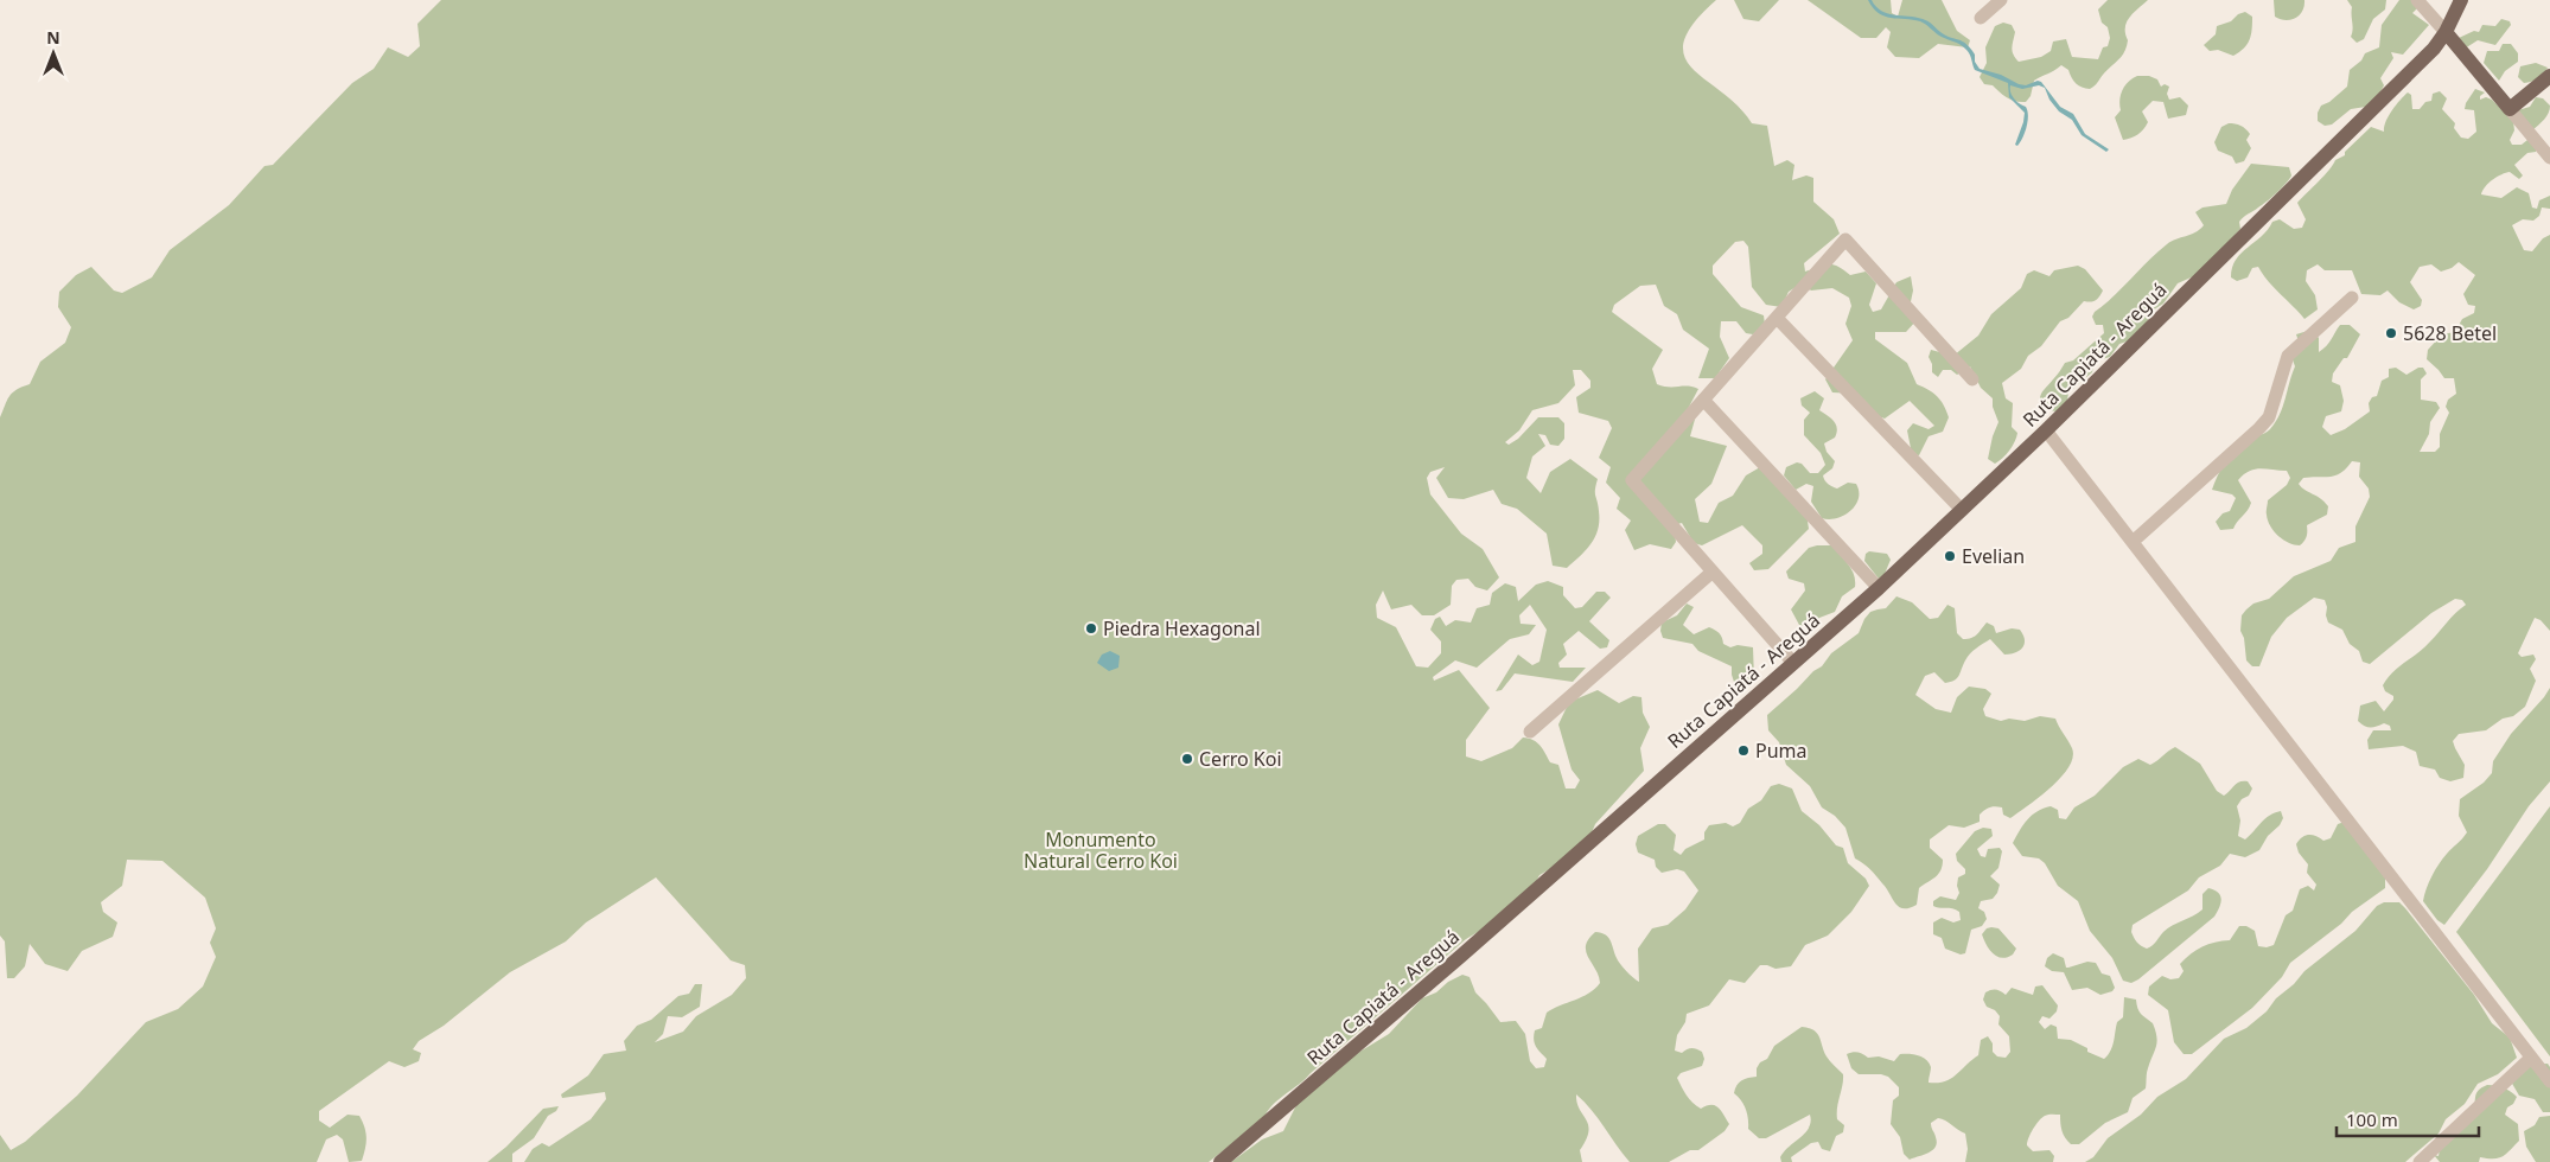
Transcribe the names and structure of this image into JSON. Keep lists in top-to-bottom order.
{
  "streets": {
    "main road": ["Ruta Capiatá - Areguá"]
  },
  "parks": ["Monumento Natural Cerro Koi"],
  "places": [
    "5628 Betel",
    "Evelian",
    "Piedra Hexagonal",
    "Puma",
    "Cerro Koi"
  ],
  "scale_bar": "100 m",
  "north": "top"
}
